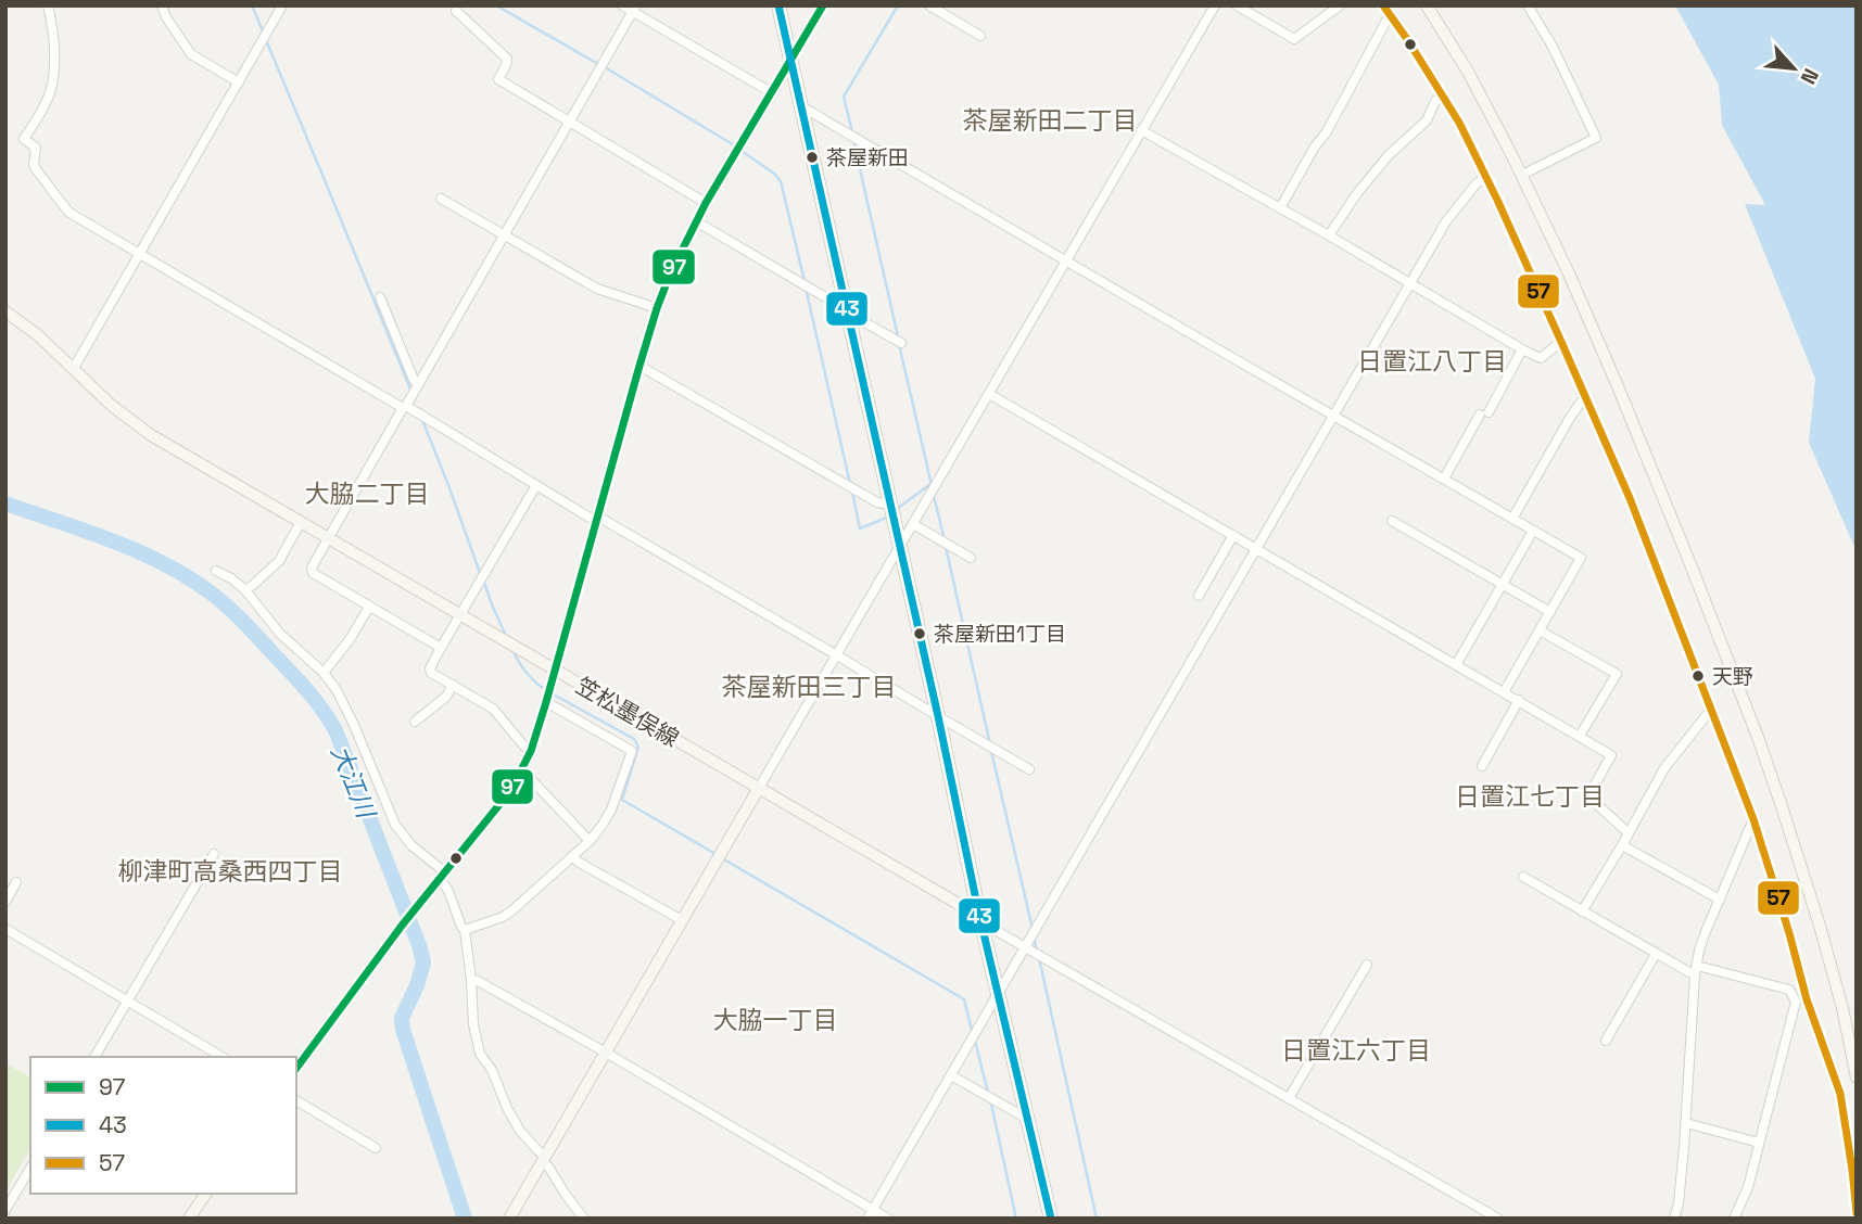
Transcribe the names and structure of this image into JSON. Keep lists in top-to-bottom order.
{
  "streets": {
    "street": ["笠松墨俣線"]
  },
  "districts": [
    "茶屋新田二丁目",
    "日置江八丁目",
    "大脇二丁目",
    "茶屋新田三丁目",
    "日置江七丁目",
    "柳津町高桑西四丁目",
    "大脇一丁目",
    "日置江六丁目"
  ],
  "water": ["大江川"],
  "places": ["茶屋新田", "茶屋新田1丁目", "天野"],
  "lines": ["transit line 97", "transit line 43", "transit line 57"],
  "legend": ["97", "43", "57"],
  "north": "bottom right"
}
